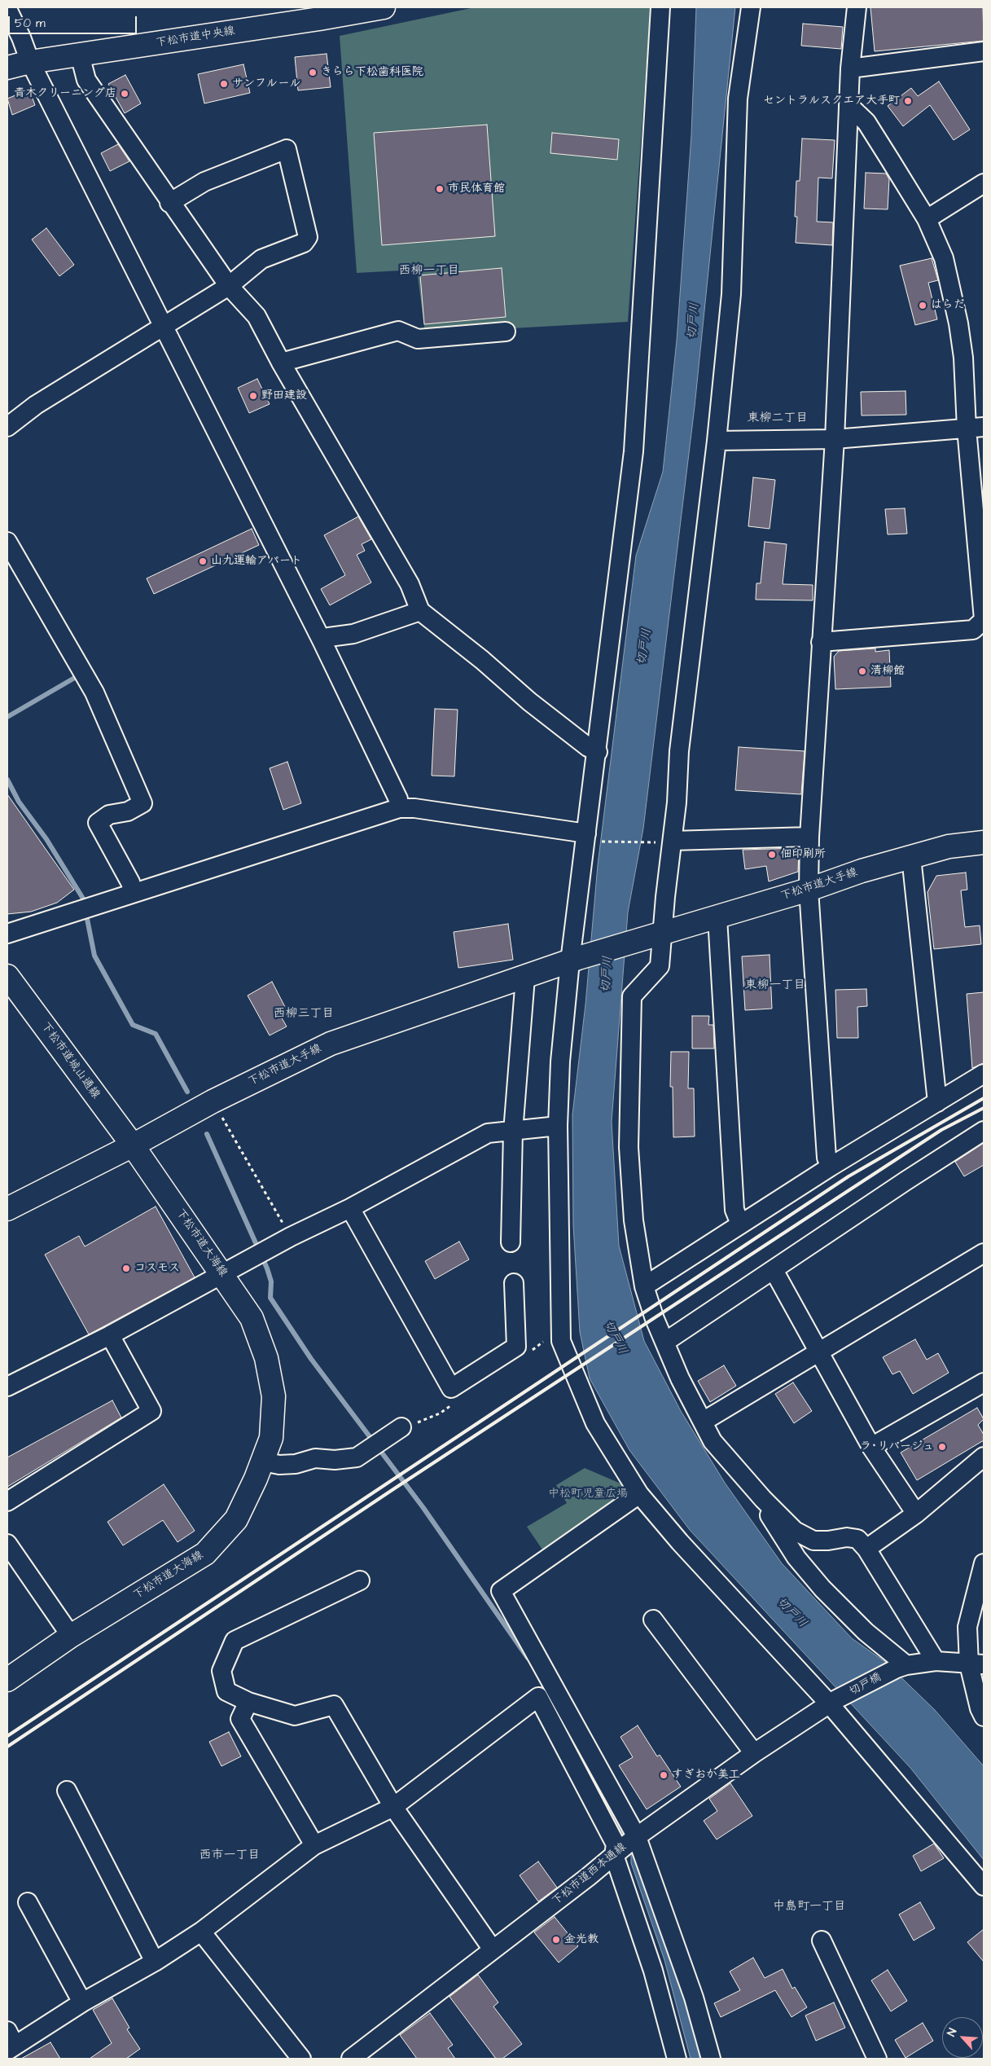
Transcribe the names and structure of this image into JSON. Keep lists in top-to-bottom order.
{
  "streets": {
    "street": [
      "下松市道中央線",
      "下松市道大手線",
      "下松市道城山通線",
      "下松市道大海線",
      "切戸橋",
      "下松市道西本通線"
    ]
  },
  "crossings": [
    ["下松市道大手線", "下松市道城山通線"],
    ["下松市道大手線", "下松市道大海線"],
    ["下松市道城山通線", "下松市道大海線"],
    ["切戸橋", "下松市道西本通線"]
  ],
  "districts": [
    "西柳一丁目",
    "東柳二丁目",
    "東柳一丁目",
    "西柳三丁目",
    "西市一丁目",
    "中島町一丁目"
  ],
  "water": ["切戸川"],
  "parks": ["中松町児童広場"],
  "places": [
    "きらら下松歯科医院",
    "サンフルール",
    "青木クリーニング店",
    "セントラルスクエア大手町",
    "市民体育館",
    "はらだ",
    "野田建設",
    "山九運輸アパート",
    "清柳館",
    "佃印刷所",
    "コスモス",
    "ラ･リバージュ",
    "すぎおか美工",
    "金光教"
  ],
  "scale_bar": "50 m",
  "north": "top left"
}
